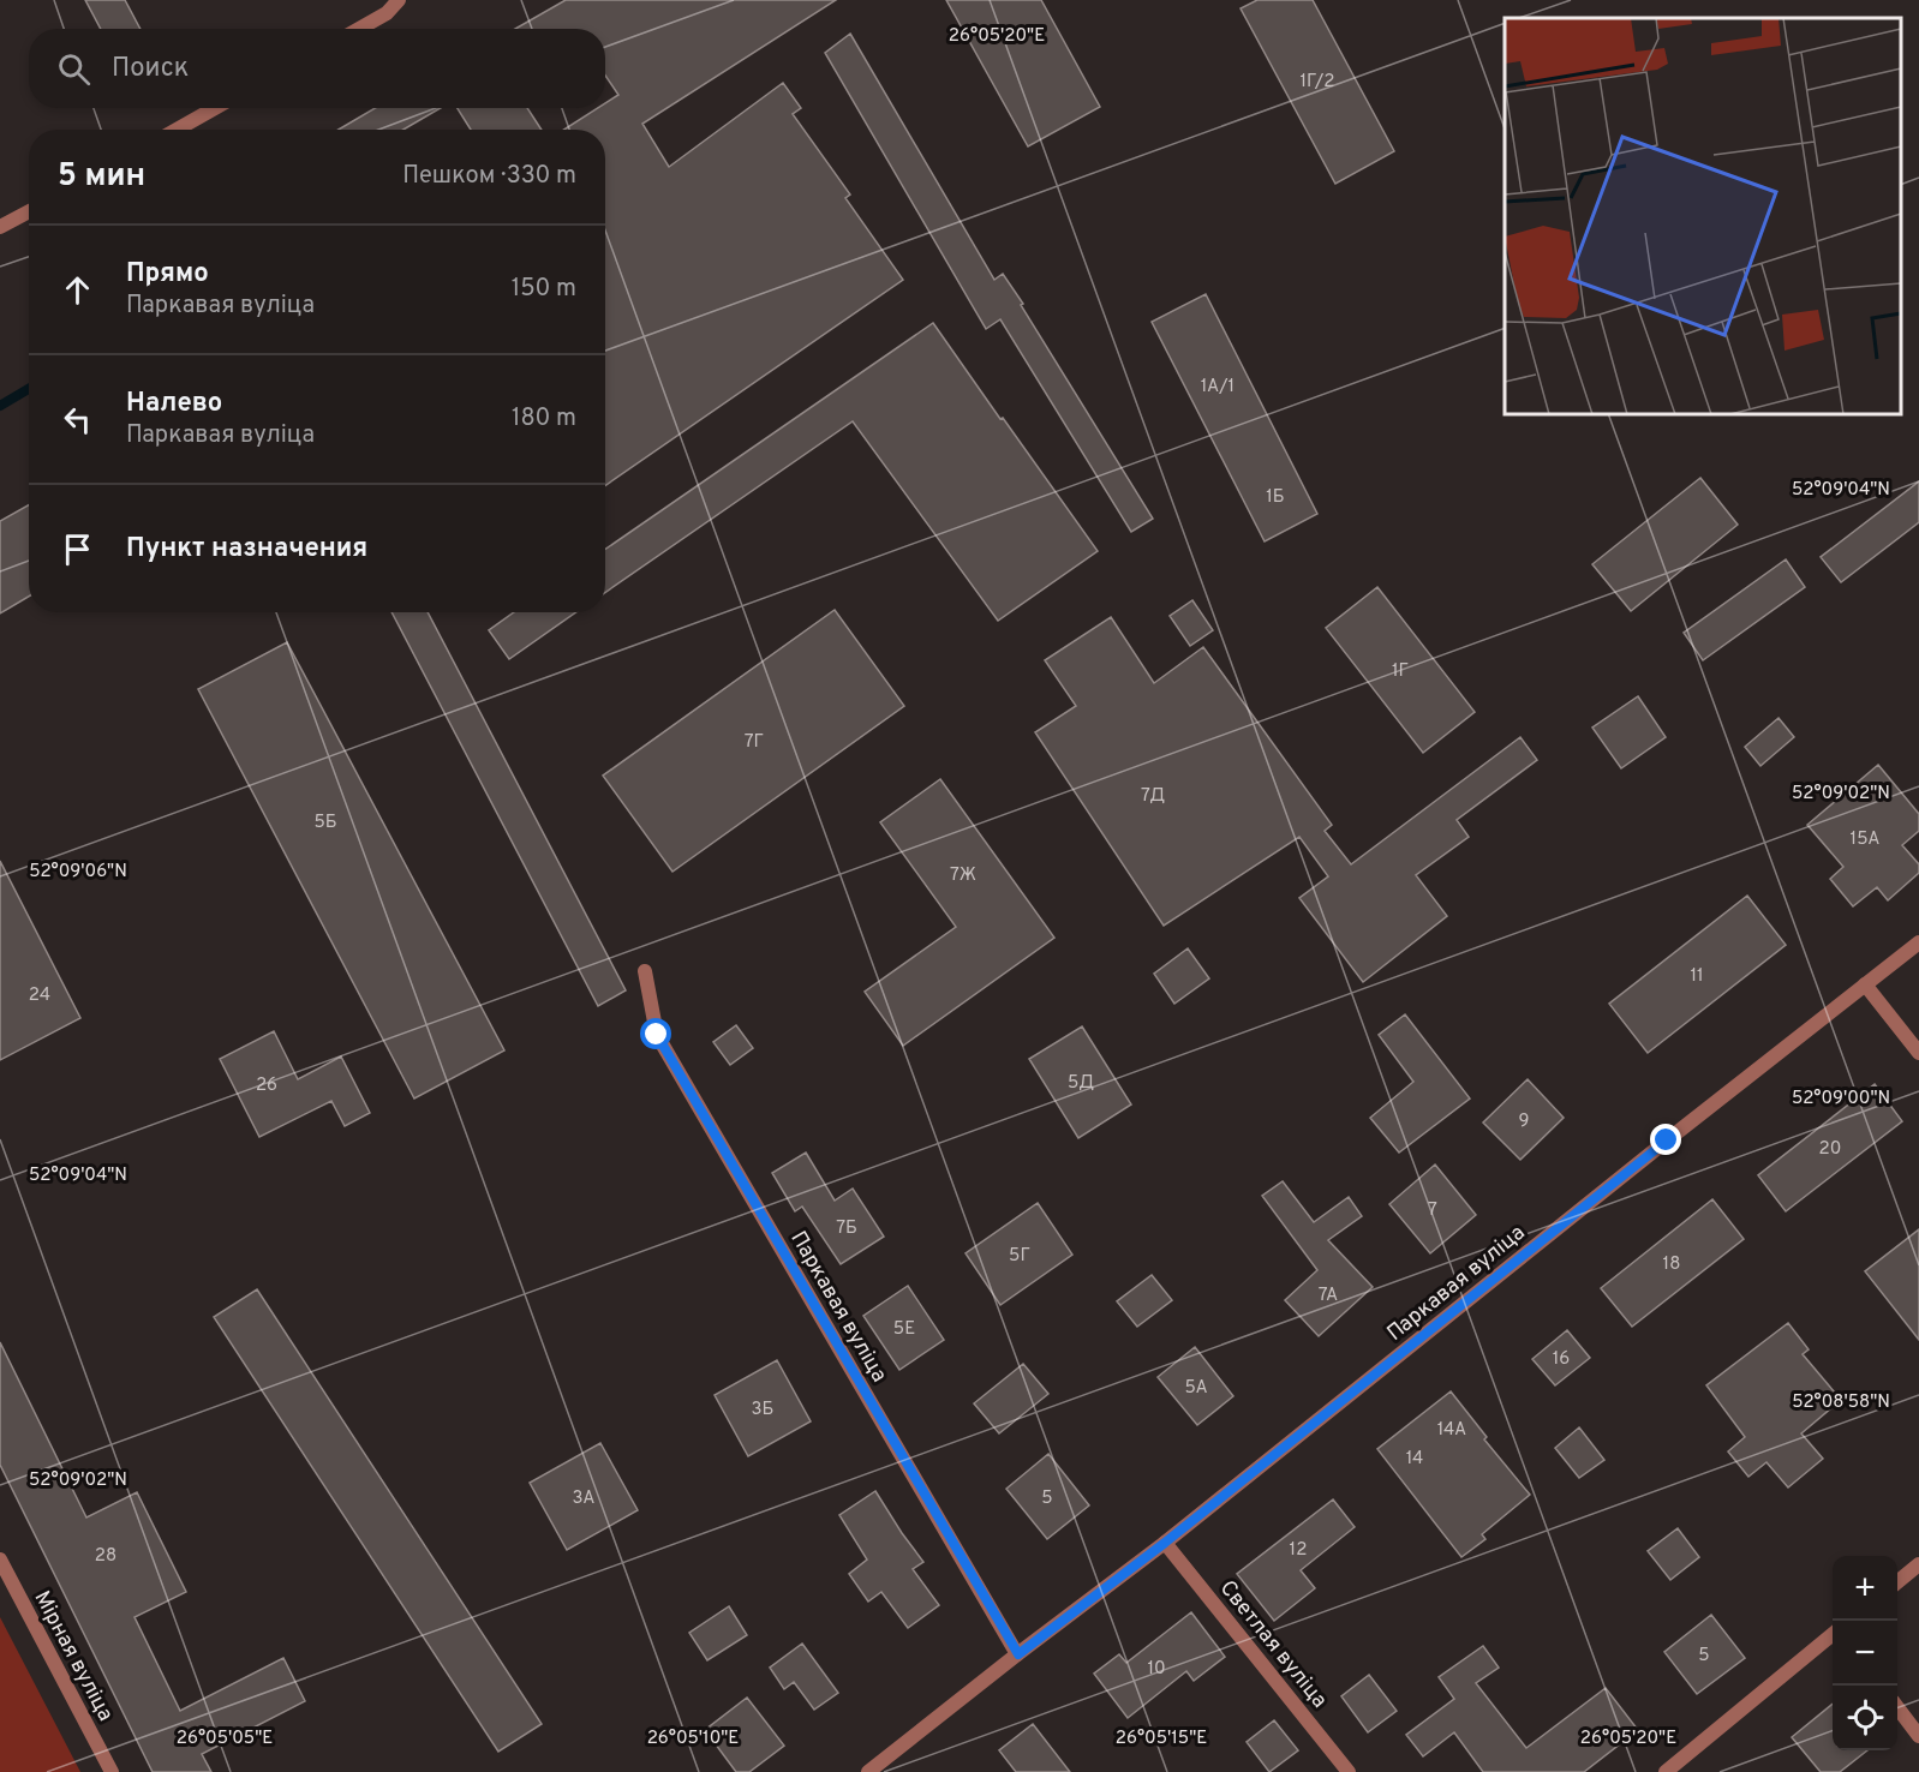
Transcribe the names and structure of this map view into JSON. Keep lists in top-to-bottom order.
{
  "streets": {
    "street": ["Паркавая вуліца", "Светлая вуліца", "Мірная вуліца"]
  },
  "crossings": [
    ["Паркавая вуліца", "Светлая вуліца"]
  ],
  "house_numbers": [
    "1Г/2",
    "1А/1",
    "1Б",
    "1Г",
    "7Г",
    "7Д",
    "5Б",
    "15А",
    "7Ж",
    "11",
    "24",
    "5Д",
    "26",
    "9",
    "20",
    "7",
    "7Б",
    "5Г",
    "18",
    "7А",
    "5Е",
    "16",
    "5А",
    "3Б",
    "14А",
    "14",
    "3А",
    "5",
    "12",
    "28",
    "5",
    "10"
  ],
  "page": {
    "search": "Поиск",
    "heading": ["5 мин", "Пешком · 330 m"],
    "list": [
      ["Прямо", "Паркавая вуліца", "150 m"],
      ["Налево", "Паркавая вуліца", "180 m"],
      "Пункт назначения"
    ],
    "map_buttons": ["+", "−"]
  },
  "coordinates": [
    "26°05'20\"E",
    "52°09'04\"N",
    "52°09'02\"N",
    "52°09'06\"N",
    "52°09'00\"N",
    "52°08'58\"N",
    "26°05'05\"E",
    "26°05'10\"E",
    "26°05'15\"E"
  ]
}
